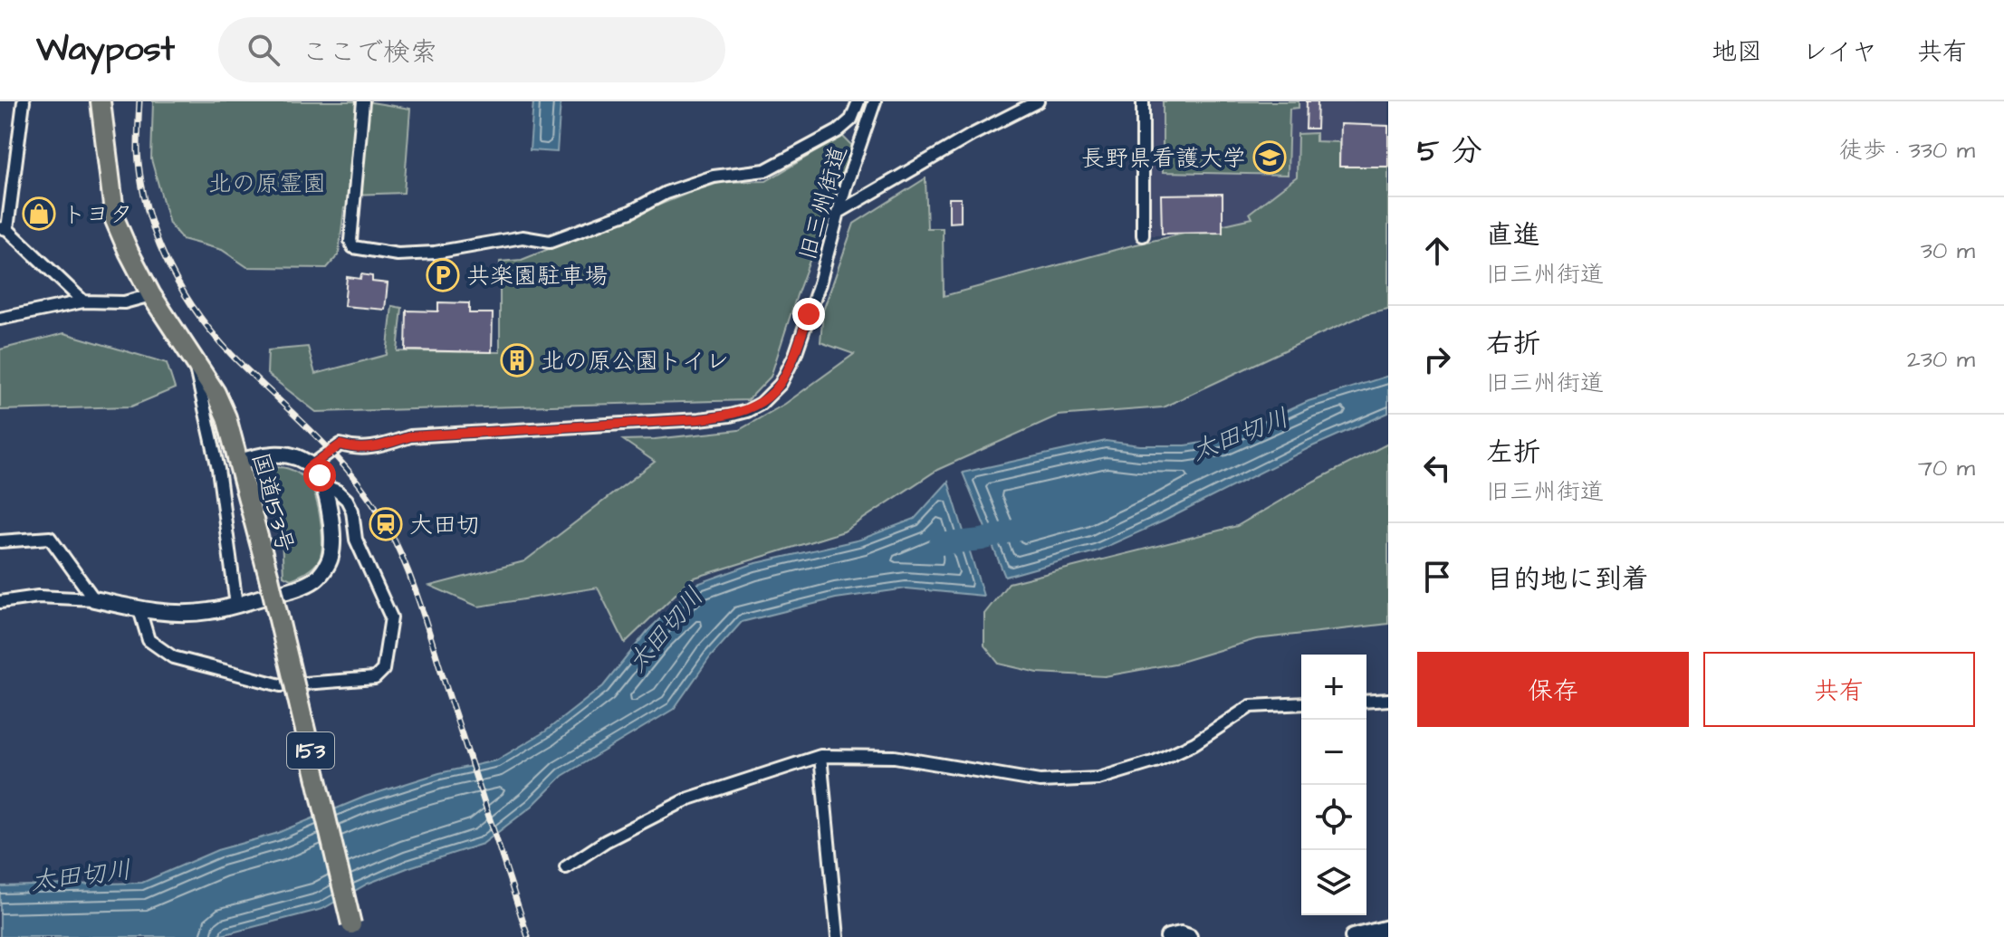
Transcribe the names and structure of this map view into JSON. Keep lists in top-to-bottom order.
{
  "streets": {
    "highway": ["国道153号", "153"],
    "street": ["旧三州街道"]
  },
  "water": ["太田切川"],
  "parks": ["北の原霊園"],
  "places": {
    "school or university": ["長野県看護大学"],
    "shop": ["トヨタ"],
    "parking": ["共楽園駐車場"],
    "building": ["北の原公園トイレ"],
    "station": ["大田切"]
  },
  "page": {
    "header": "Waypost",
    "search": "ここで検索",
    "nav": ["地図", "レイヤ", "共有"],
    "heading": ["5 分", "徒歩 · 330 m"],
    "list": [
      ["直進", "旧三州街道", "30 m"],
      ["右折", "旧三州街道", "230 m"],
      ["左折", "旧三州街道", "70 m"],
      "目的地に到着"
    ],
    "buttons": ["保存", "共有"],
    "map_buttons": ["+", "−"]
  }
}
